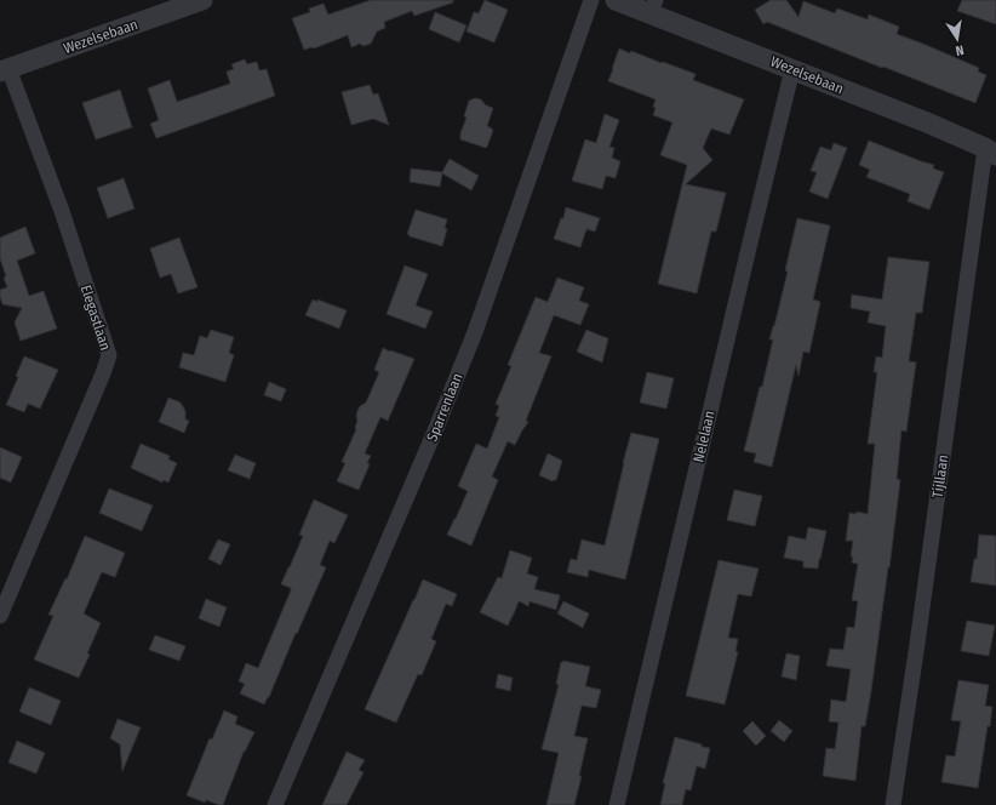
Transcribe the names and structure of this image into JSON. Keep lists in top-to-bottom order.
{
  "streets": {
    "street": [
      "Wezelsebaan",
      "Elegastlaan",
      "Sparrenlaan",
      "Nelelaan",
      "Tijllaan"
    ]
  },
  "crossings": [
    ["Wezelsebaan", "Elegastlaan"],
    ["Wezelsebaan", "Nelelaan"],
    ["Wezelsebaan", "Tijllaan"]
  ],
  "north": "bottom"
}
